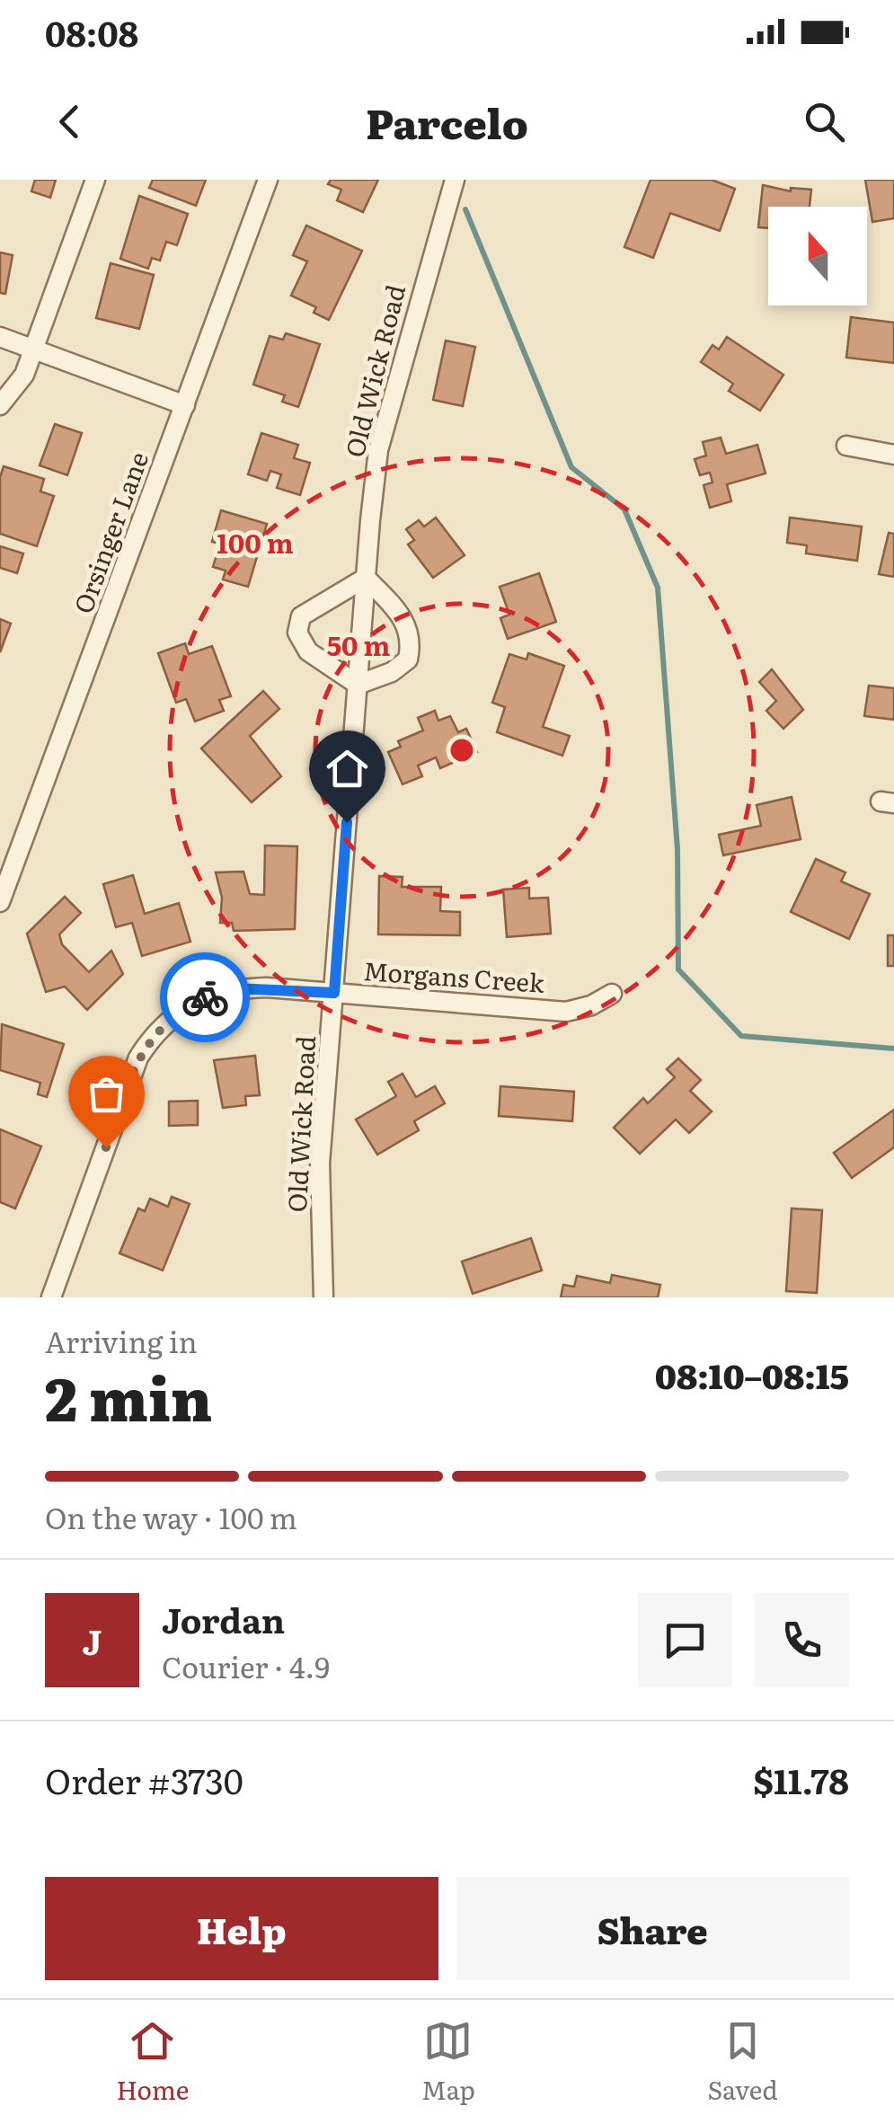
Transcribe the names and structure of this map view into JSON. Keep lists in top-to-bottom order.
{
  "streets": {
    "street": ["Old Wick Road", "Orsinger Lane", "Morgans Creek"]
  },
  "crossings": [
    ["Old Wick Road", "Morgans Creek"]
  ],
  "north": "top",
  "page": {
    "status": "08:08",
    "header": "Parcelo",
    "heading": ["2 min", "Arriving in", "08:10–08:15"],
    "panel": [
      "Jordan",
      "Courier · 4.9",
      "Order #3730",
      "$11.78"
    ],
    "bar": "On the way · 100 m",
    "round": "J",
    "buttons": ["Help", "Share"],
    "tabs": ["Home", "Map", "Saved"]
  },
  "rings": ["100 m", "50 m"]
}
